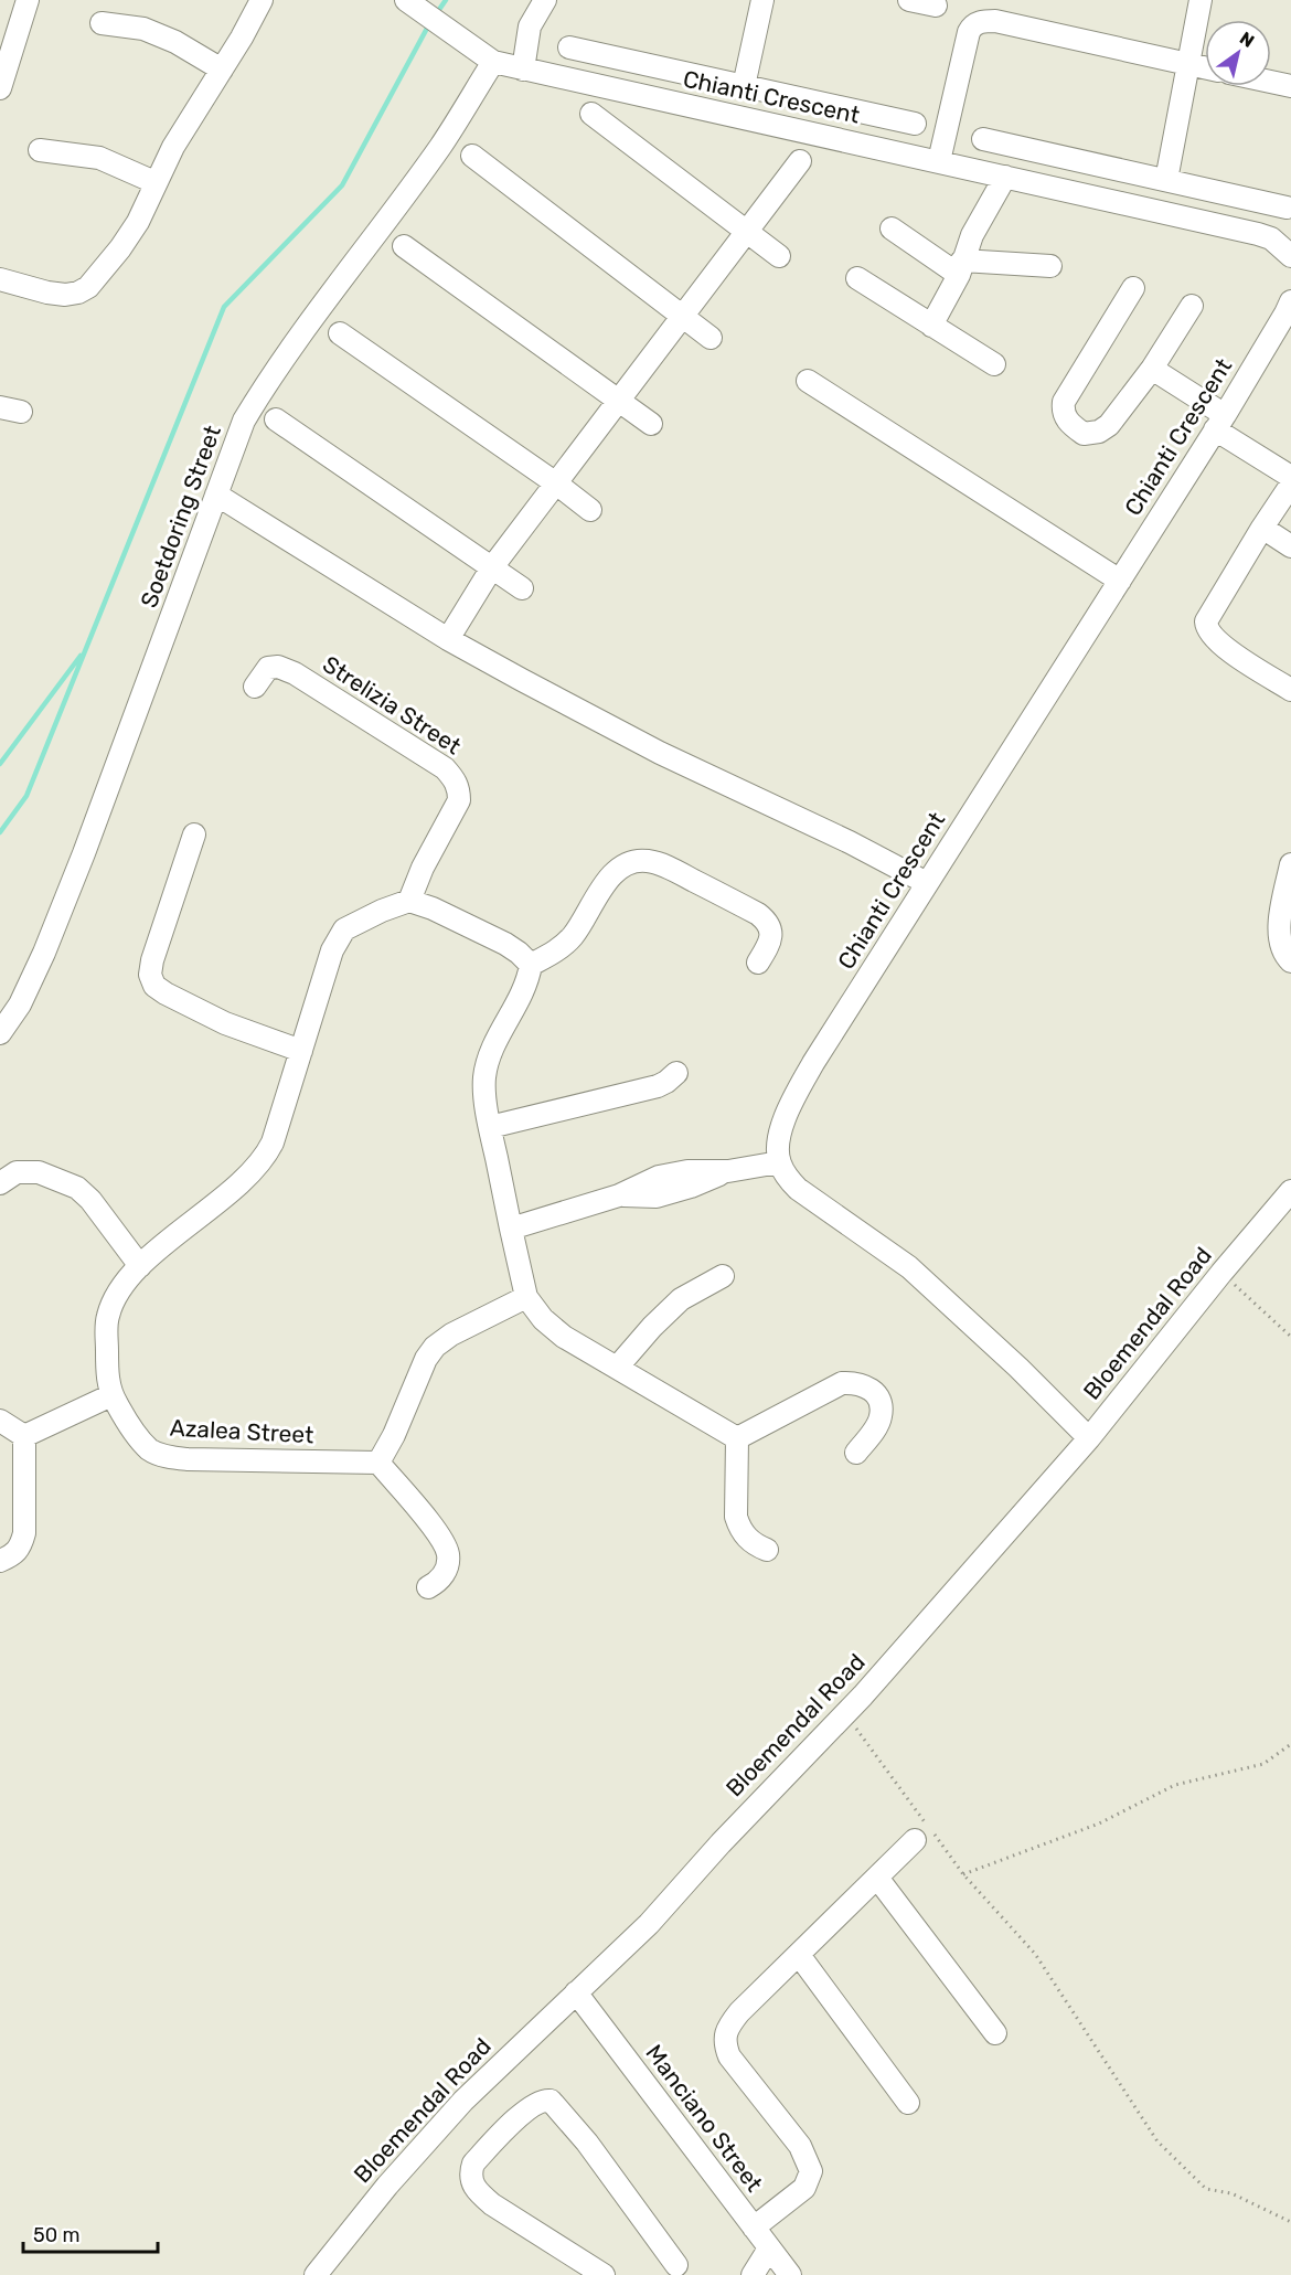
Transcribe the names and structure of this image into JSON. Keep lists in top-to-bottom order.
{
  "streets": {
    "street": [
      "Chianti Crescent",
      "Soetdoring Street",
      "Strelizia Street",
      "Bloemendal Road",
      "Azalea Street",
      "Manciano Street"
    ]
  },
  "crossings": [
    ["Chianti Crescent", "Soetdoring Street"],
    ["Strelizia Street", "Azalea Street"],
    ["Bloemendal Road", "Manciano Street"]
  ],
  "scale_bar": "50 m",
  "north": "top right"
}
